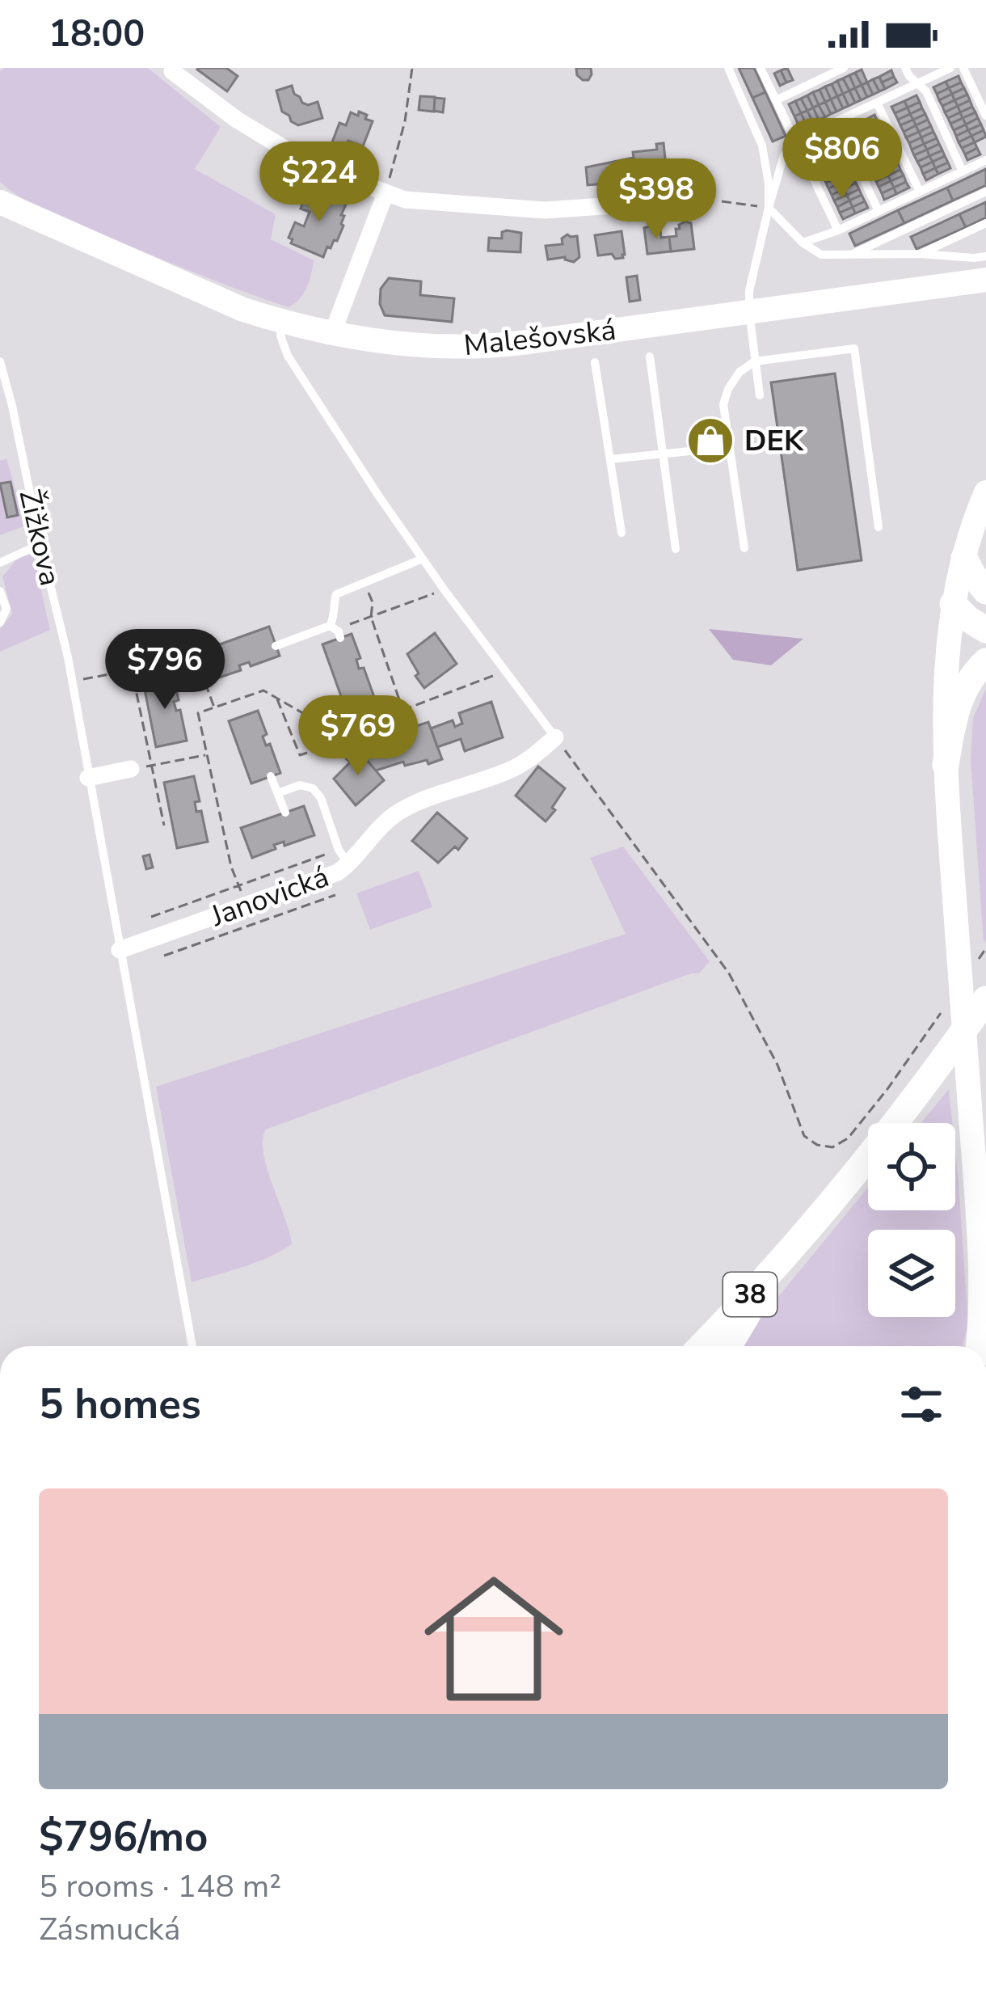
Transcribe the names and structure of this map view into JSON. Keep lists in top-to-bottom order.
{
  "streets": {
    "main road": ["38"],
    "street": ["Malešovská", "Janovická"],
    "lane": ["Žižkova"]
  },
  "crossings": [
    ["Žižkova", "Janovická"]
  ],
  "places": {
    "shop": ["DEK"]
  },
  "page": {
    "status": "18:00",
    "price": [
      "$806",
      "$224",
      "$398",
      "$796",
      "$769"
    ],
    "heading": "5 homes",
    "list": [
      {
        "name": "$796/mo",
        "note": "5 rooms · 148 m² · Zásmucká"
      }
    ]
  }
}
